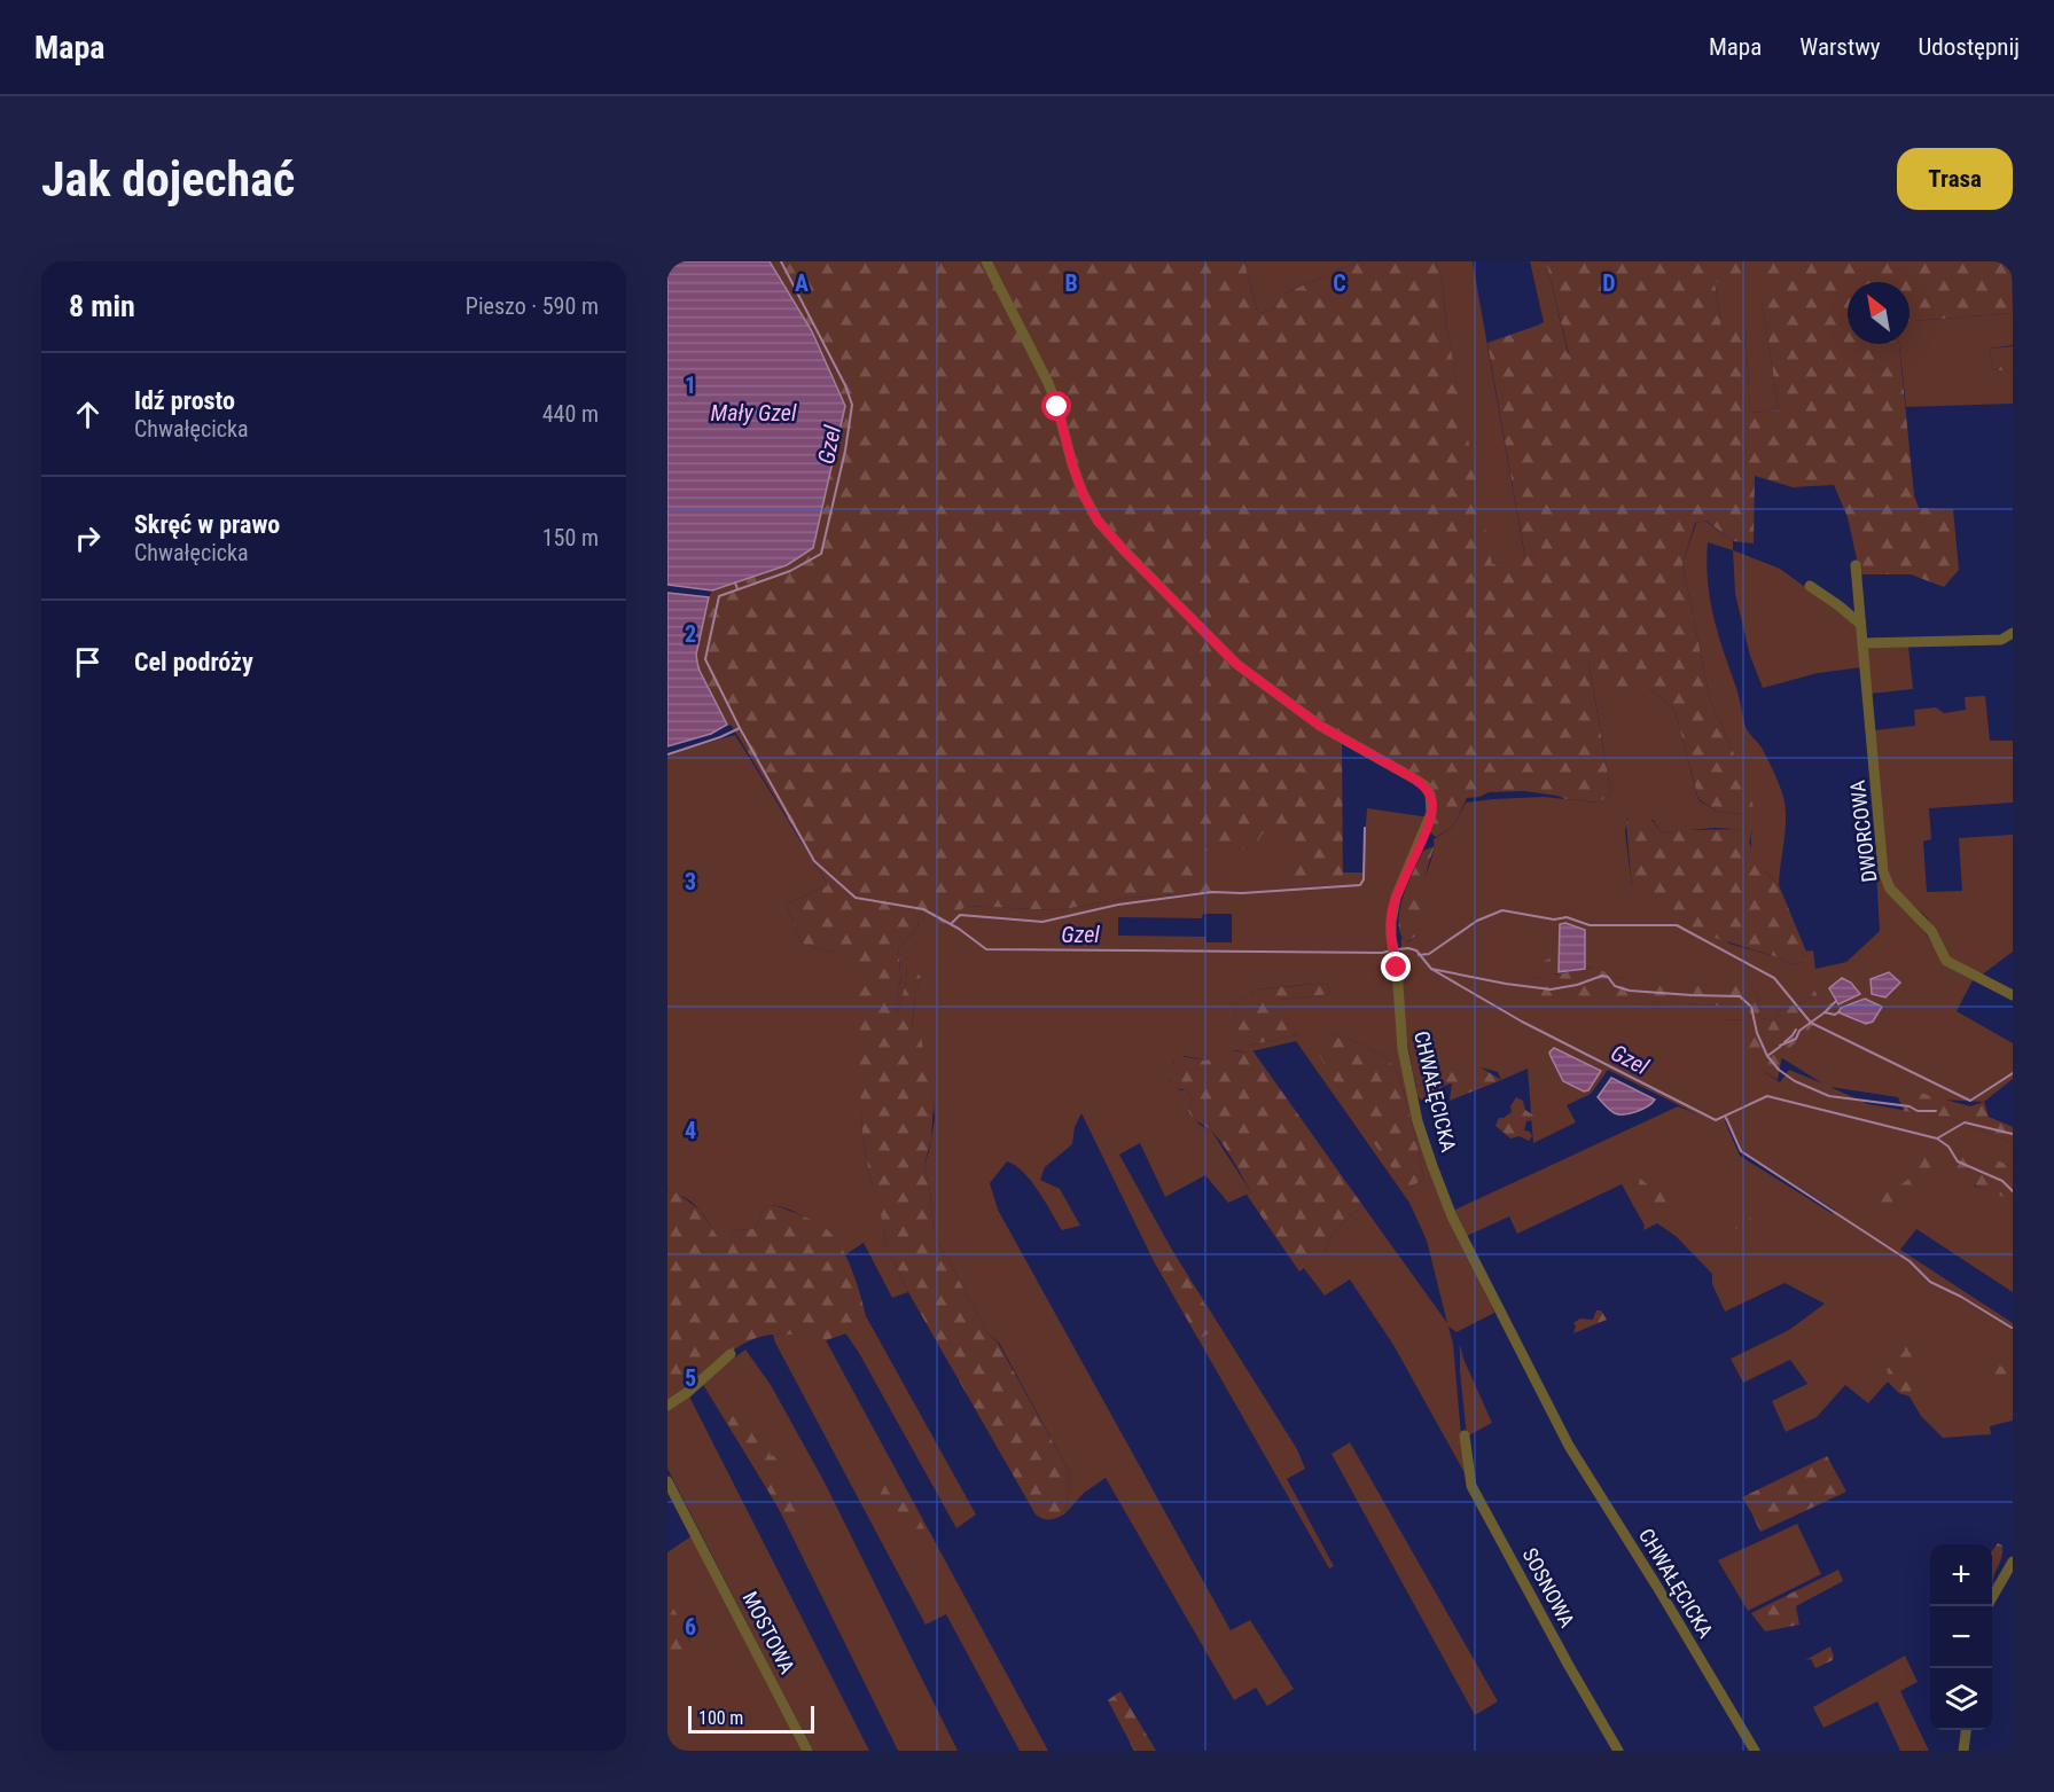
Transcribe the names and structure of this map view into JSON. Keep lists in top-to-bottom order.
{
  "streets": {
    "street": [
      "DWORCOWA",
      "CHWAŁĘCICKA",
      "SOSNOWA",
      "MOSTOWA"
    ]
  },
  "water": ["Mały Gzel", "Gzel"],
  "scale_bar": "100 m",
  "north": "top left",
  "page": {
    "header": "Mapa",
    "nav": ["Mapa", "Warstwy", "Udostępnij"],
    "buttons": "Trasa",
    "title": "Jak dojechać",
    "heading": ["8 min", "Pieszo · 590 m"],
    "list": [
      ["Idź prosto", "Chwałęcicka", "440 m"],
      ["Skręć w prawo", "Chwałęcicka", "150 m"],
      "Cel podróży"
    ],
    "map_buttons": ["+", "−"],
    "scale": "100 m"
  },
  "grid": {
    "columns": [
      "A",
      "B",
      "C",
      "D"
    ],
    "rows": [
      "1",
      "2",
      "3",
      "4",
      "5",
      "6"
    ]
  }
}
